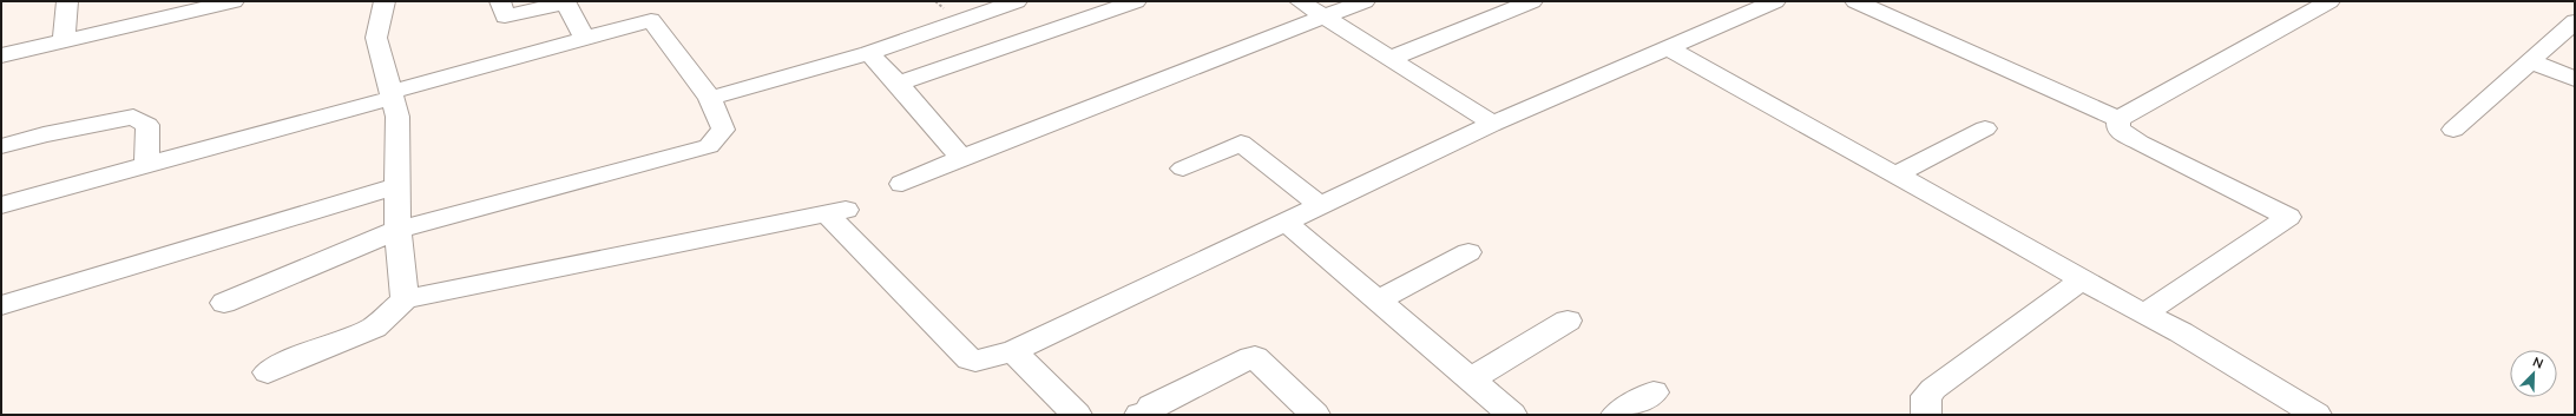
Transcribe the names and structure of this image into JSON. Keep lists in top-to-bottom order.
{
  "north": "top right"
}
